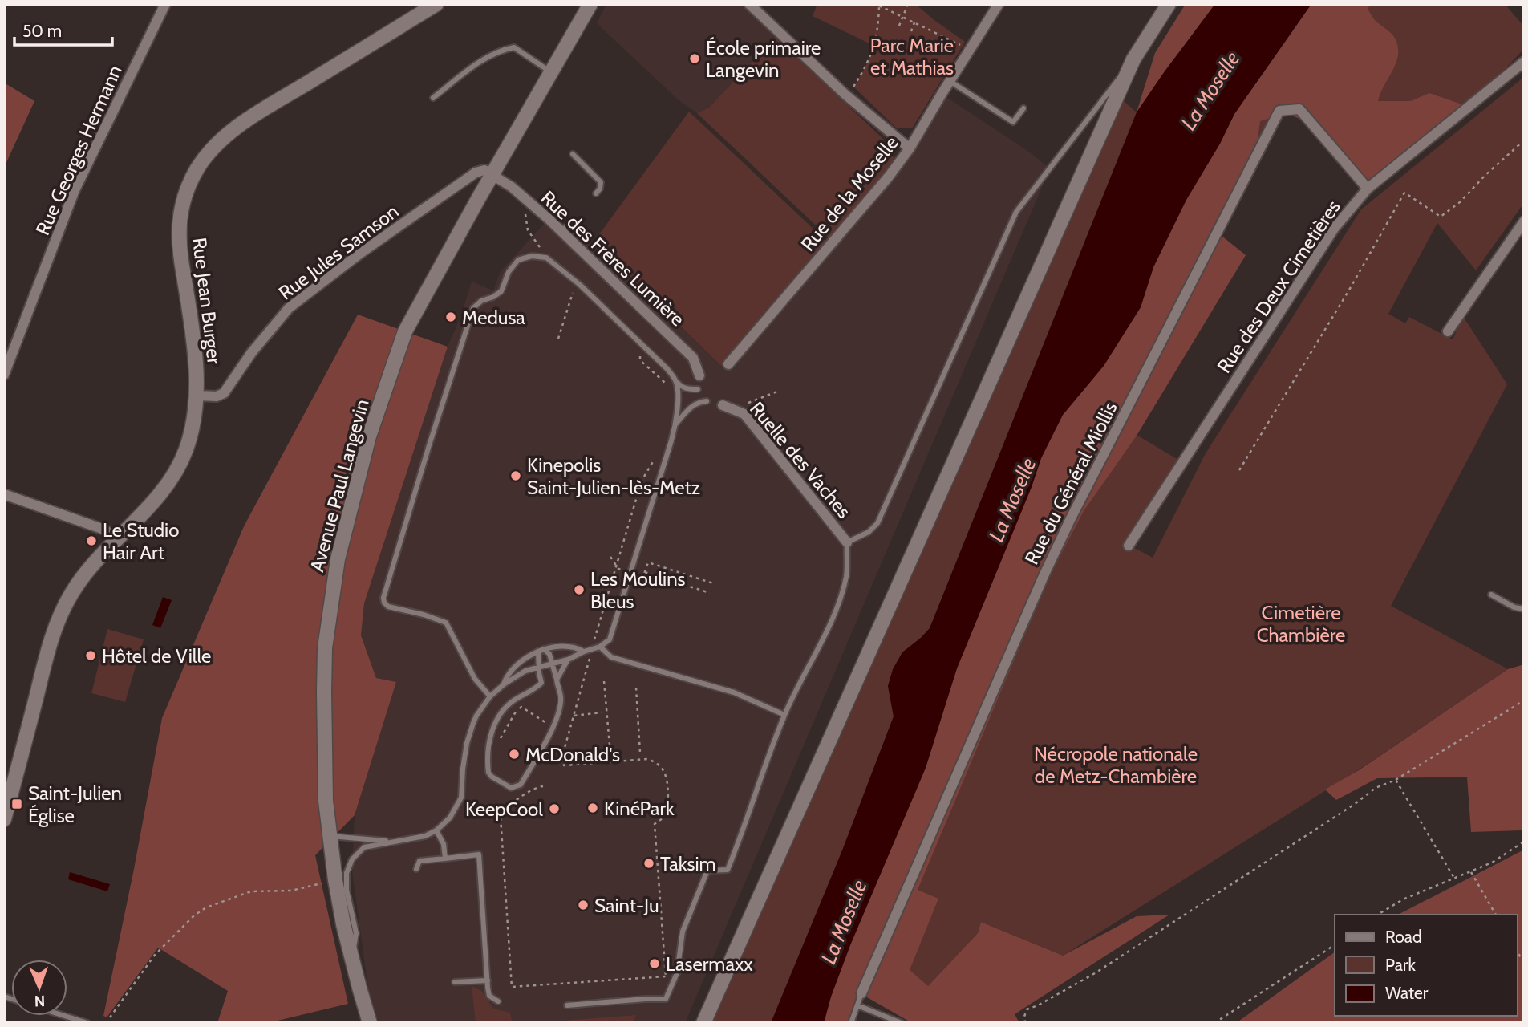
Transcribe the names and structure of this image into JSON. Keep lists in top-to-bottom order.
{
  "streets": {
    "main road": ["Rue Jean Burger", "Avenue Paul Langevin"],
    "street": [
      "Rue Georges Hermann",
      "Rue de la Moselle",
      "Rue Jules Samson",
      "Rue des Frères Lumière",
      "Rue des Deux Cimetières",
      "Ruelle des Vaches",
      "Rue du Général Miollis"
    ]
  },
  "crossings": [
    ["Rue Jules Samson", "Rue des Frères Lumière"],
    ["Rue Jules Samson", "Rue Jean Burger"],
    ["Rue Jules Samson", "Avenue Paul Langevin"],
    ["Rue des Frères Lumière", "Avenue Paul Langevin"],
    ["Rue des Deux Cimetières", "Rue du Général Miollis"]
  ],
  "water": ["La Moselle"],
  "parks": ["Parc Marie et Mathias", "Cimetière Chambière", "Nécropole nationale de Metz-Chambière"],
  "places": {
    "other": [
      "École primaire Langevin",
      "Medusa",
      "Kinepolis Saint-Julien-lès-Metz",
      "Le Studio Hair Art",
      "Les Moulins Bleus",
      "Hôtel de Ville",
      "McDonald's",
      "KinéPark",
      "KeepCool",
      "Taksim",
      "Saint-Ju",
      "Lasermaxx"
    ],
    "transit": ["Saint-Julien Église"]
  },
  "legend": ["Road", "Park", "Water"],
  "scale_bar": "50 m",
  "north": "bottom"
}
